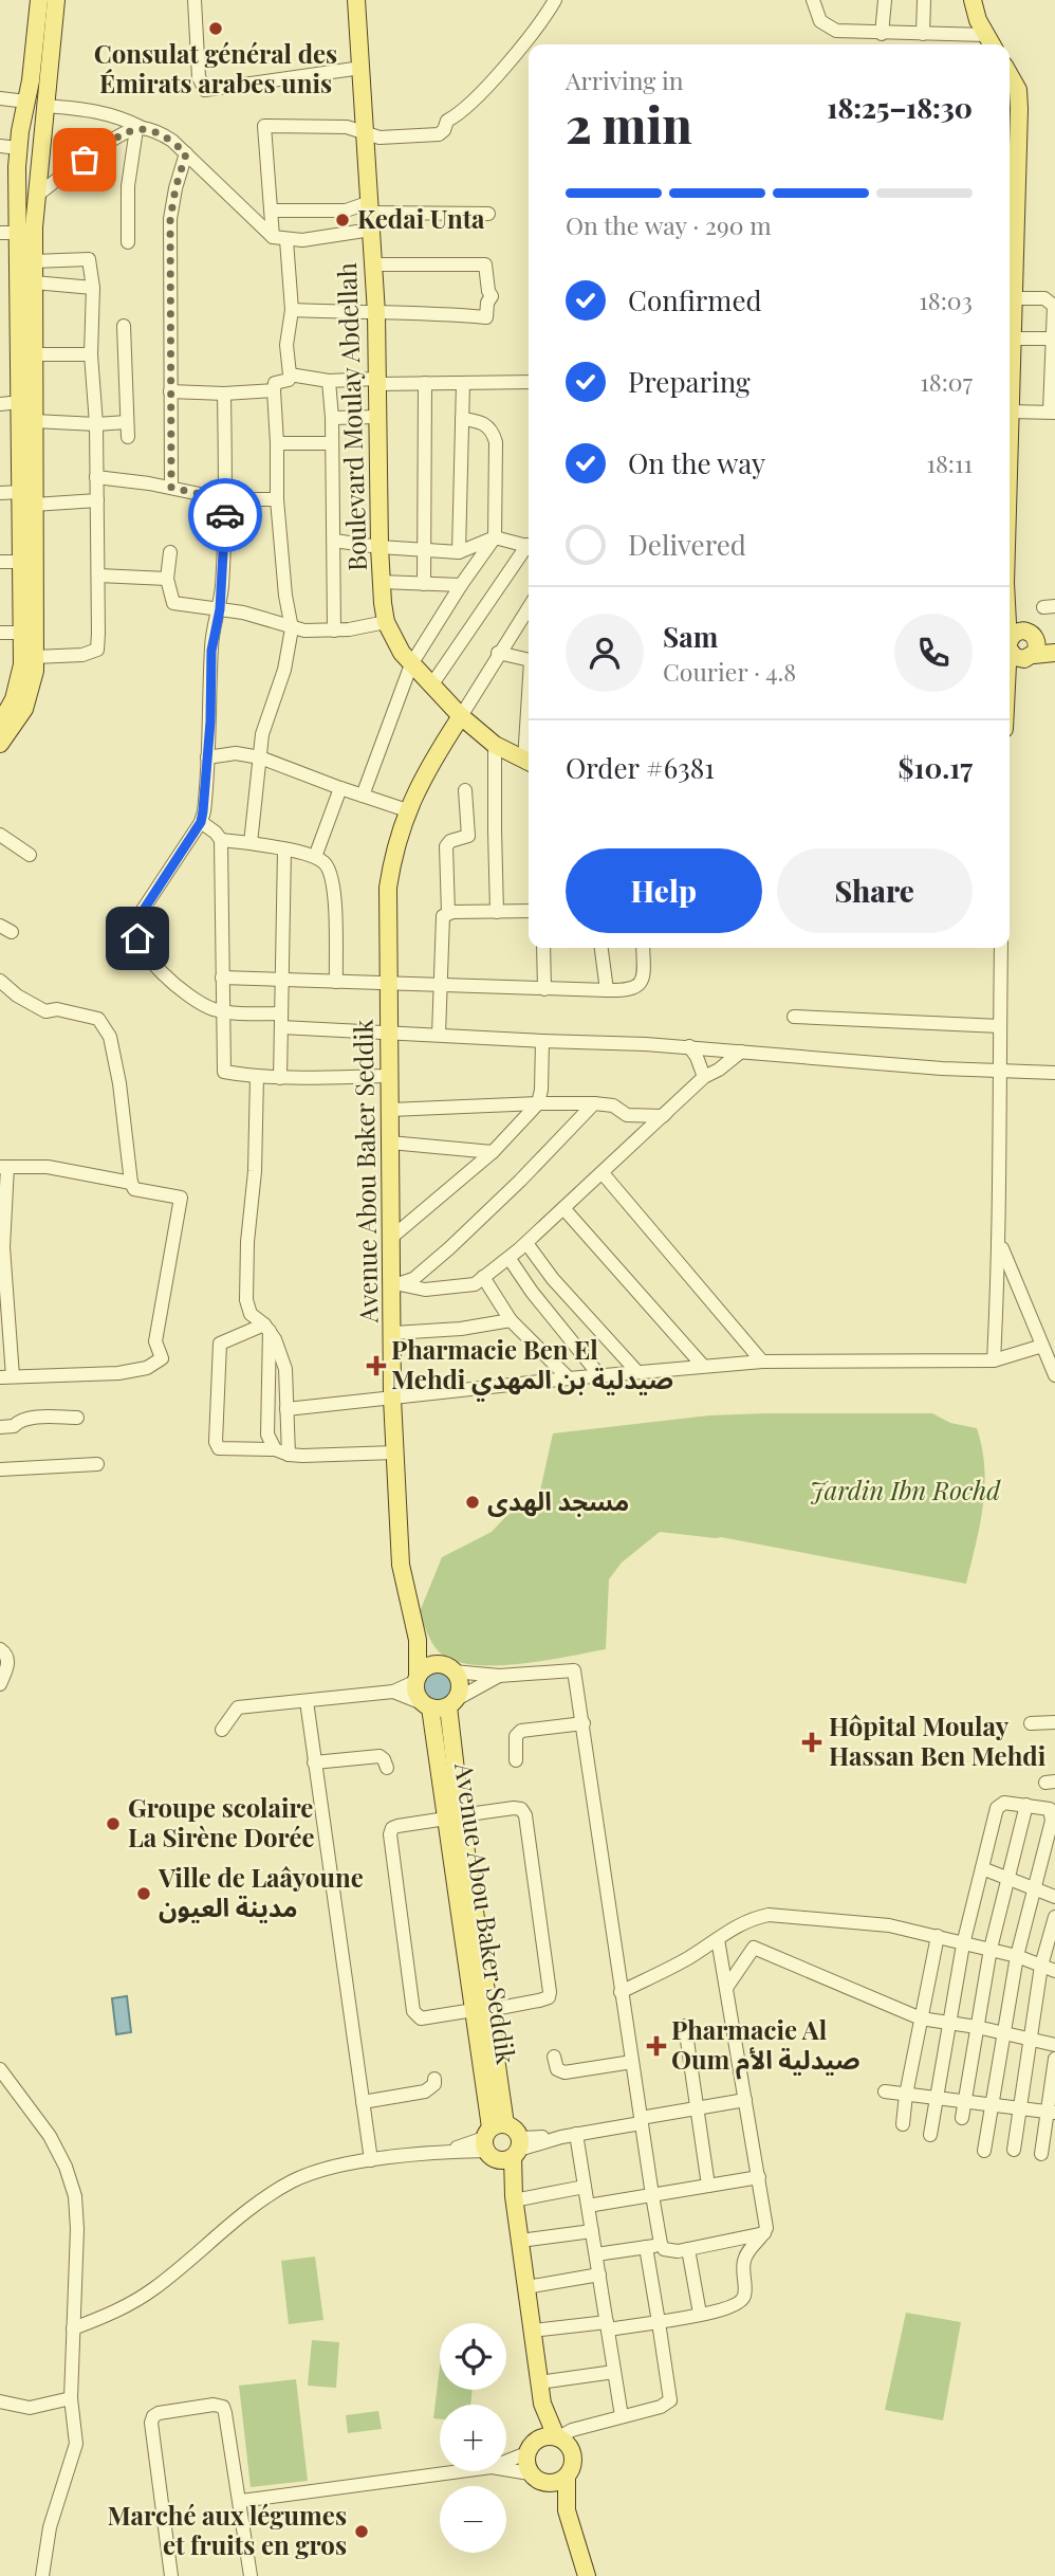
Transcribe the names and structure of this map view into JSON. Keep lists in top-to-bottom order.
{
  "streets": {
    "main road": ["Boulevard Moulay Abdellah", "Avenue Abou Baker Seddik"]
  },
  "crossings": [
    ["Boulevard Moulay Abdellah", "Avenue Abou Baker Seddik"]
  ],
  "parks": ["Jardin Ibn Rochd"],
  "places": {
    "other": [
      "Consulat général des Émirats arabes unis",
      "Kedai Unta",
      "مسجد الهدى",
      "Groupe scolaire La Sirène Dorée",
      "Ville de Laâyoune مدينة العيون",
      "Marché aux légumes et fruits en gros"
    ],
    "health": ["Pharmacie Ben El Mehdi صيدلية بن المهدي", "Hôpital Moulay Hassan Ben Mehdi", "Pharmacie Al Oum صيدلية الأم"]
  },
  "page": {
    "heading": ["2 min", "Arriving in", "18:25–18:30"],
    "panel": [
      "Sam",
      "Courier · 4.8",
      "Order #6381",
      "$10.17"
    ],
    "bar": "On the way · 290 m",
    "list": [
      ["Confirmed", "18:03"],
      ["Preparing", "18:07"],
      ["On the way", "18:11"],
      "Delivered"
    ],
    "buttons": ["Help", "Share"],
    "map_buttons": ["+", "−"]
  }
}
